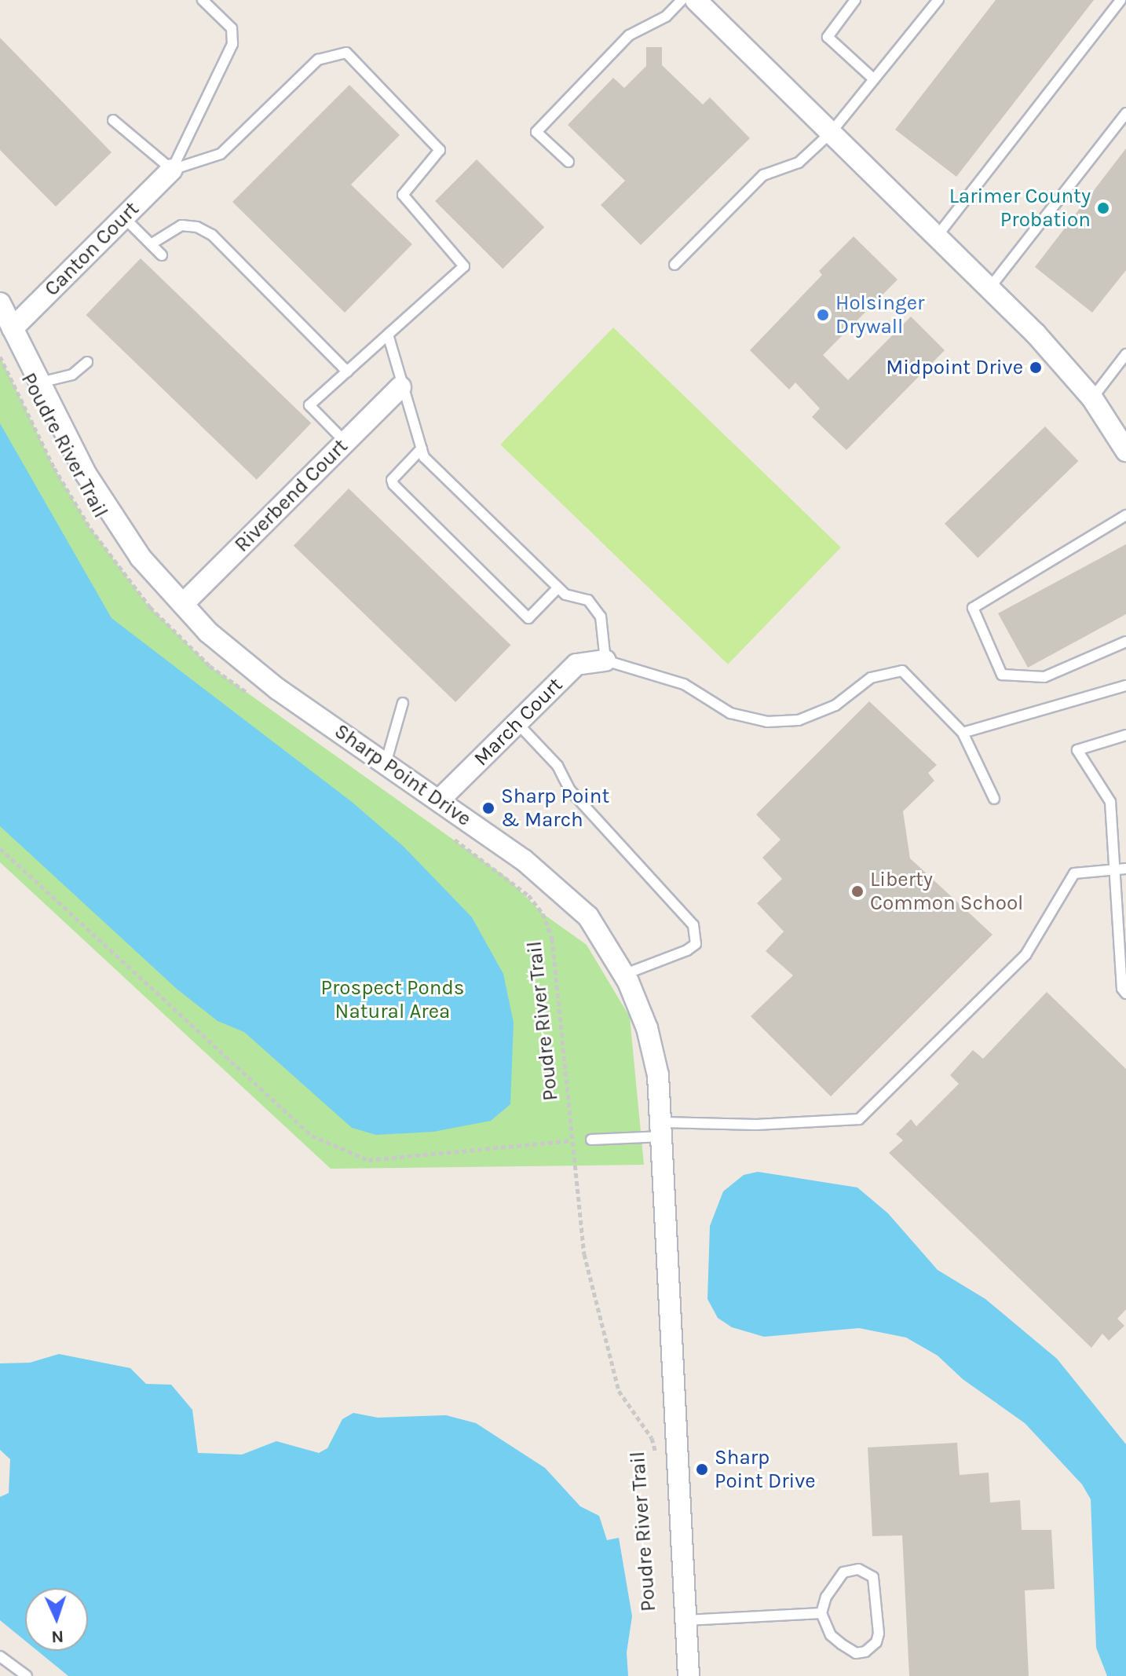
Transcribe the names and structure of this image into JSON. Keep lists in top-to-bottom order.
{
  "streets": {
    "street": [
      "Canton Court",
      "Riverbend Court",
      "March Court",
      "Sharp Point Drive"
    ],
    "path": ["Poudre River Trail"]
  },
  "crossings": [
    ["Canton Court", "Sharp Point Drive"],
    ["Riverbend Court", "Sharp Point Drive"],
    ["March Court", "Sharp Point Drive"]
  ],
  "parks": ["Prospect Ponds Natural Area"],
  "places": [
    "Larimer County Probation",
    "Holsinger Drywall",
    "Midpoint Drive",
    "Sharp Point & March",
    "Liberty Common School",
    "Sharp Point Drive"
  ],
  "north": "bottom"
}
